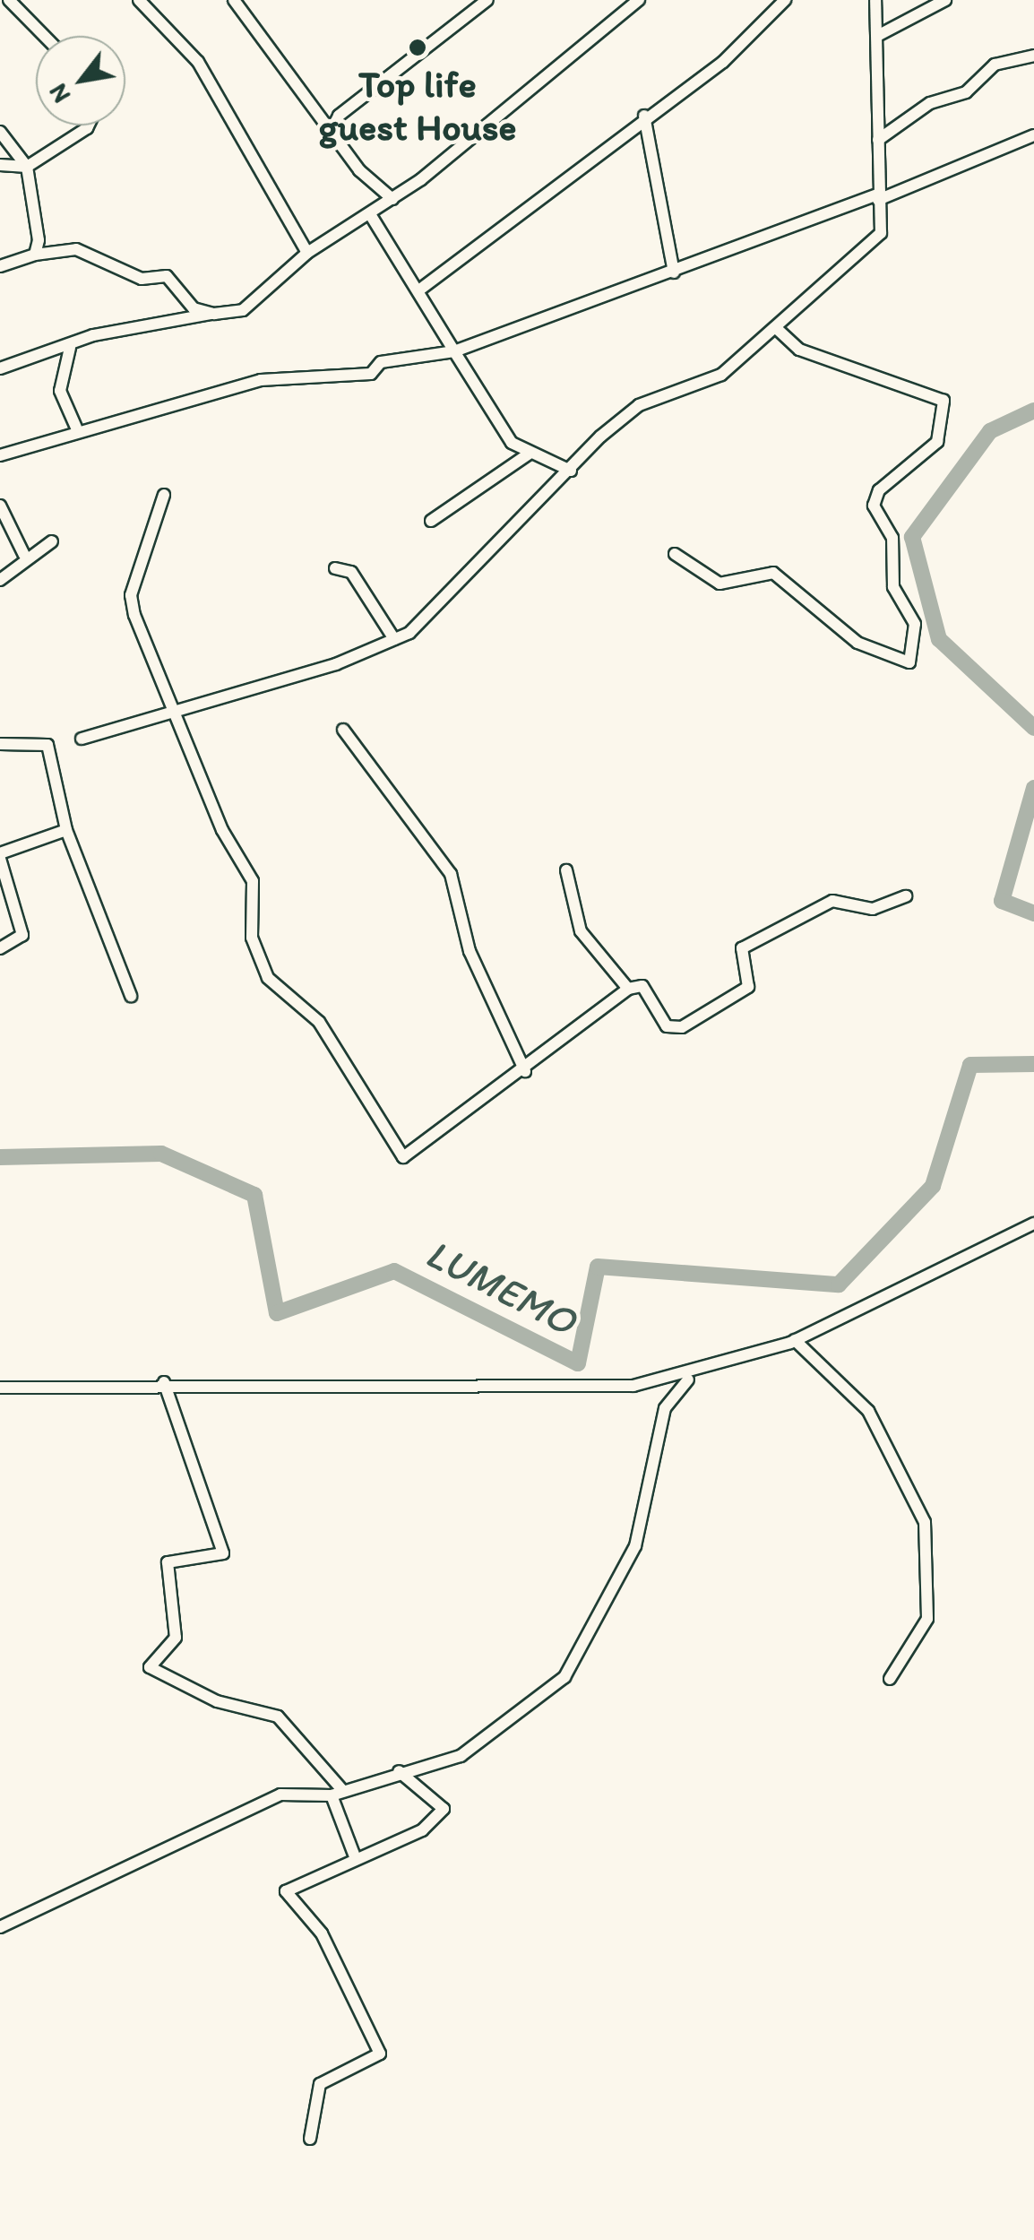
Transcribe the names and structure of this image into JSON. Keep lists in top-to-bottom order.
{
  "water": ["LUMEMO"],
  "places": ["Top life guest House"],
  "north": "bottom left"
}
